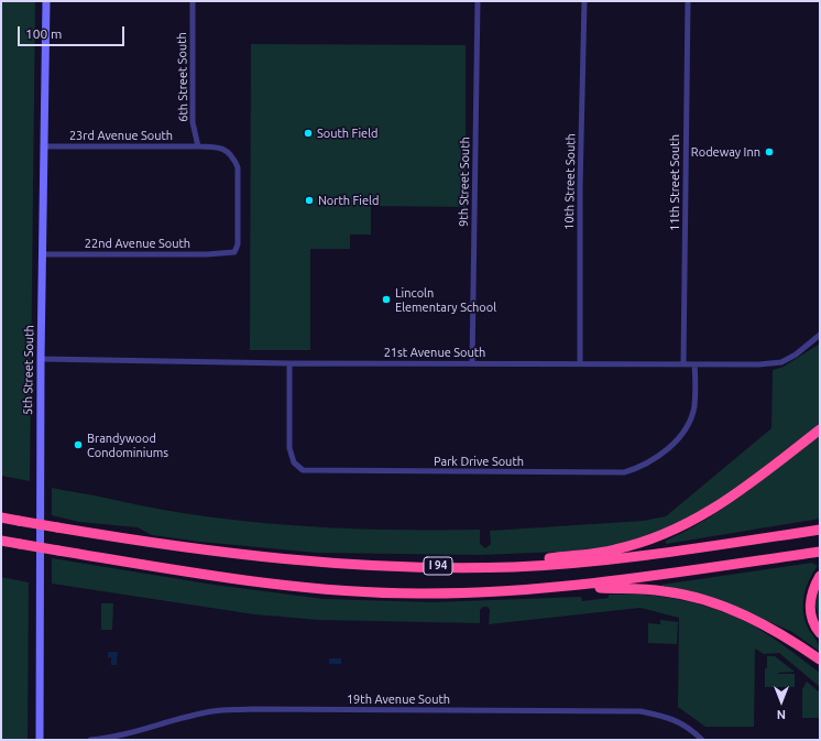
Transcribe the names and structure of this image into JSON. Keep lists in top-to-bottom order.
{
  "streets": {
    "highway": ["I 94"],
    "street": [
      "6th Street South",
      "23rd Avenue South",
      "9th Street South",
      "10th Street South",
      "11th Street South",
      "22nd Avenue South",
      "21st Avenue South",
      "5th Street South",
      "Park Drive South",
      "19th Avenue South"
    ]
  },
  "crossings": [
    ["6th Street South", "23rd Avenue South"],
    ["6th Street South", "22nd Avenue South"],
    ["23rd Avenue South", "22nd Avenue South"],
    ["23rd Avenue South", "5th Street South"],
    ["9th Street South", "21st Avenue South"],
    ["10th Street South", "21st Avenue South"],
    ["11th Street South", "21st Avenue South"],
    ["22nd Avenue South", "5th Street South"],
    ["21st Avenue South", "5th Street South"],
    ["21st Avenue South", "Park Drive South"]
  ],
  "places": [
    "South Field",
    "Rodeway Inn",
    "North Field",
    "Lincoln Elementary School",
    "Brandywood Condominiums"
  ],
  "scale_bar": "100 m",
  "north": "bottom"
}
